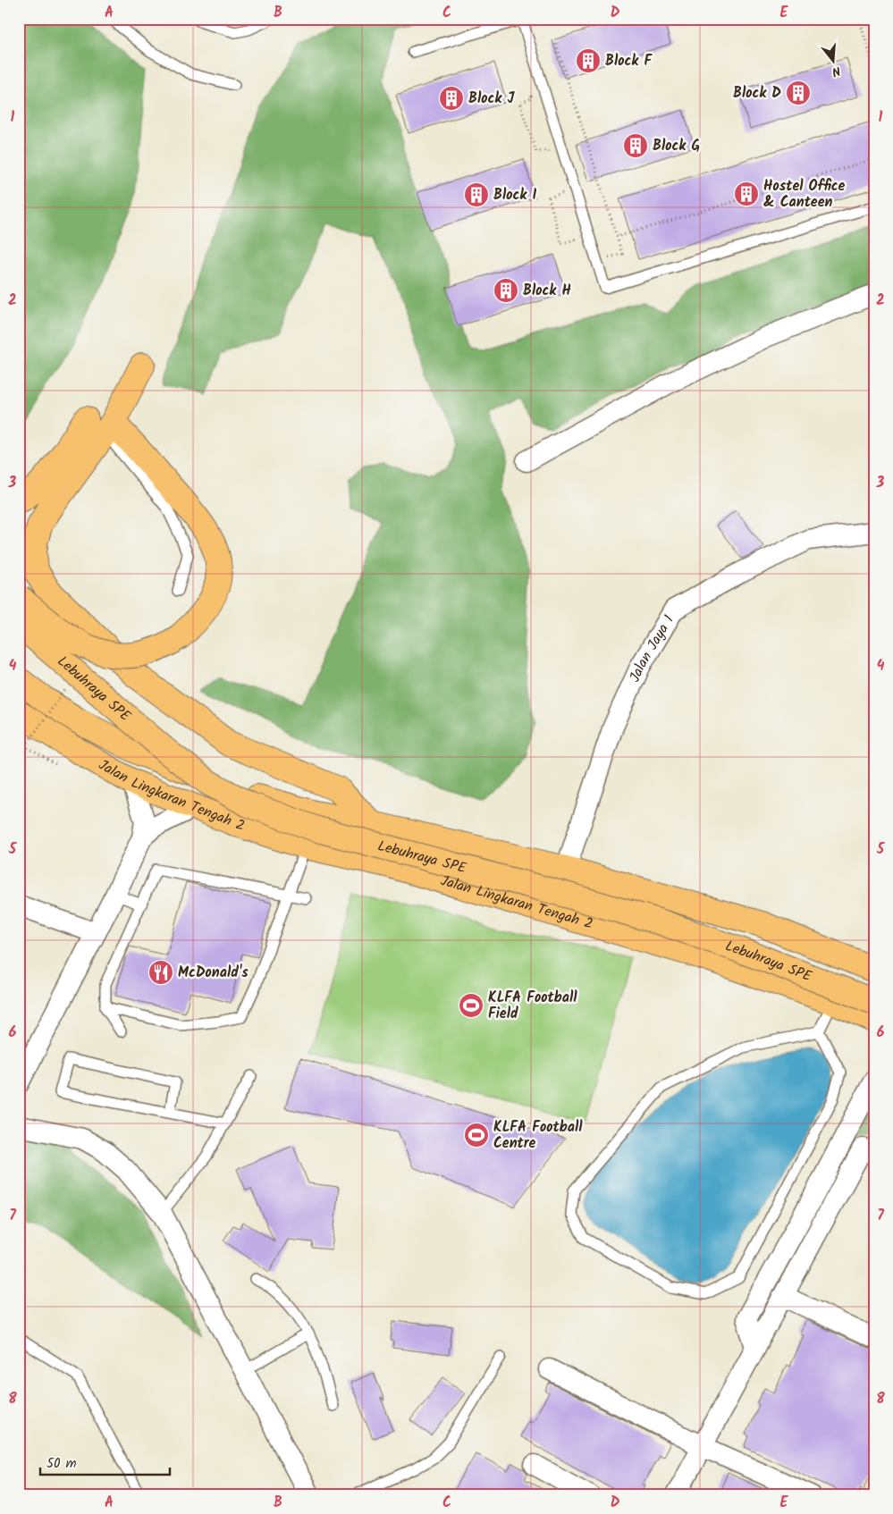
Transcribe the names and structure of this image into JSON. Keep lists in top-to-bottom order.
{
  "streets": {
    "highway": ["Lebuhraya SPE", "Jalan Lingkaran Tengah 2"],
    "street": ["Jalan Jaya 1"]
  },
  "crossings": [
    ["Jalan Jaya 1", "Jalan Lingkaran Tengah 2"]
  ],
  "places": {
    "building": [
      "Block F",
      "Block D",
      "Block J",
      "Block G",
      "Hostel Office & Canteen",
      "Block I",
      "Block H"
    ],
    "restaurant": ["McDonald's"],
    "sports": ["KLFA Football Field", "KLFA Football Centre"]
  },
  "scale_bar": "50 m",
  "north": "bottom",
  "grid": {
    "columns": [
      "A",
      "B",
      "C",
      "D",
      "E"
    ],
    "rows": [
      "1",
      "2",
      "3",
      "4",
      "5",
      "6",
      "7",
      "8"
    ]
  }
}
